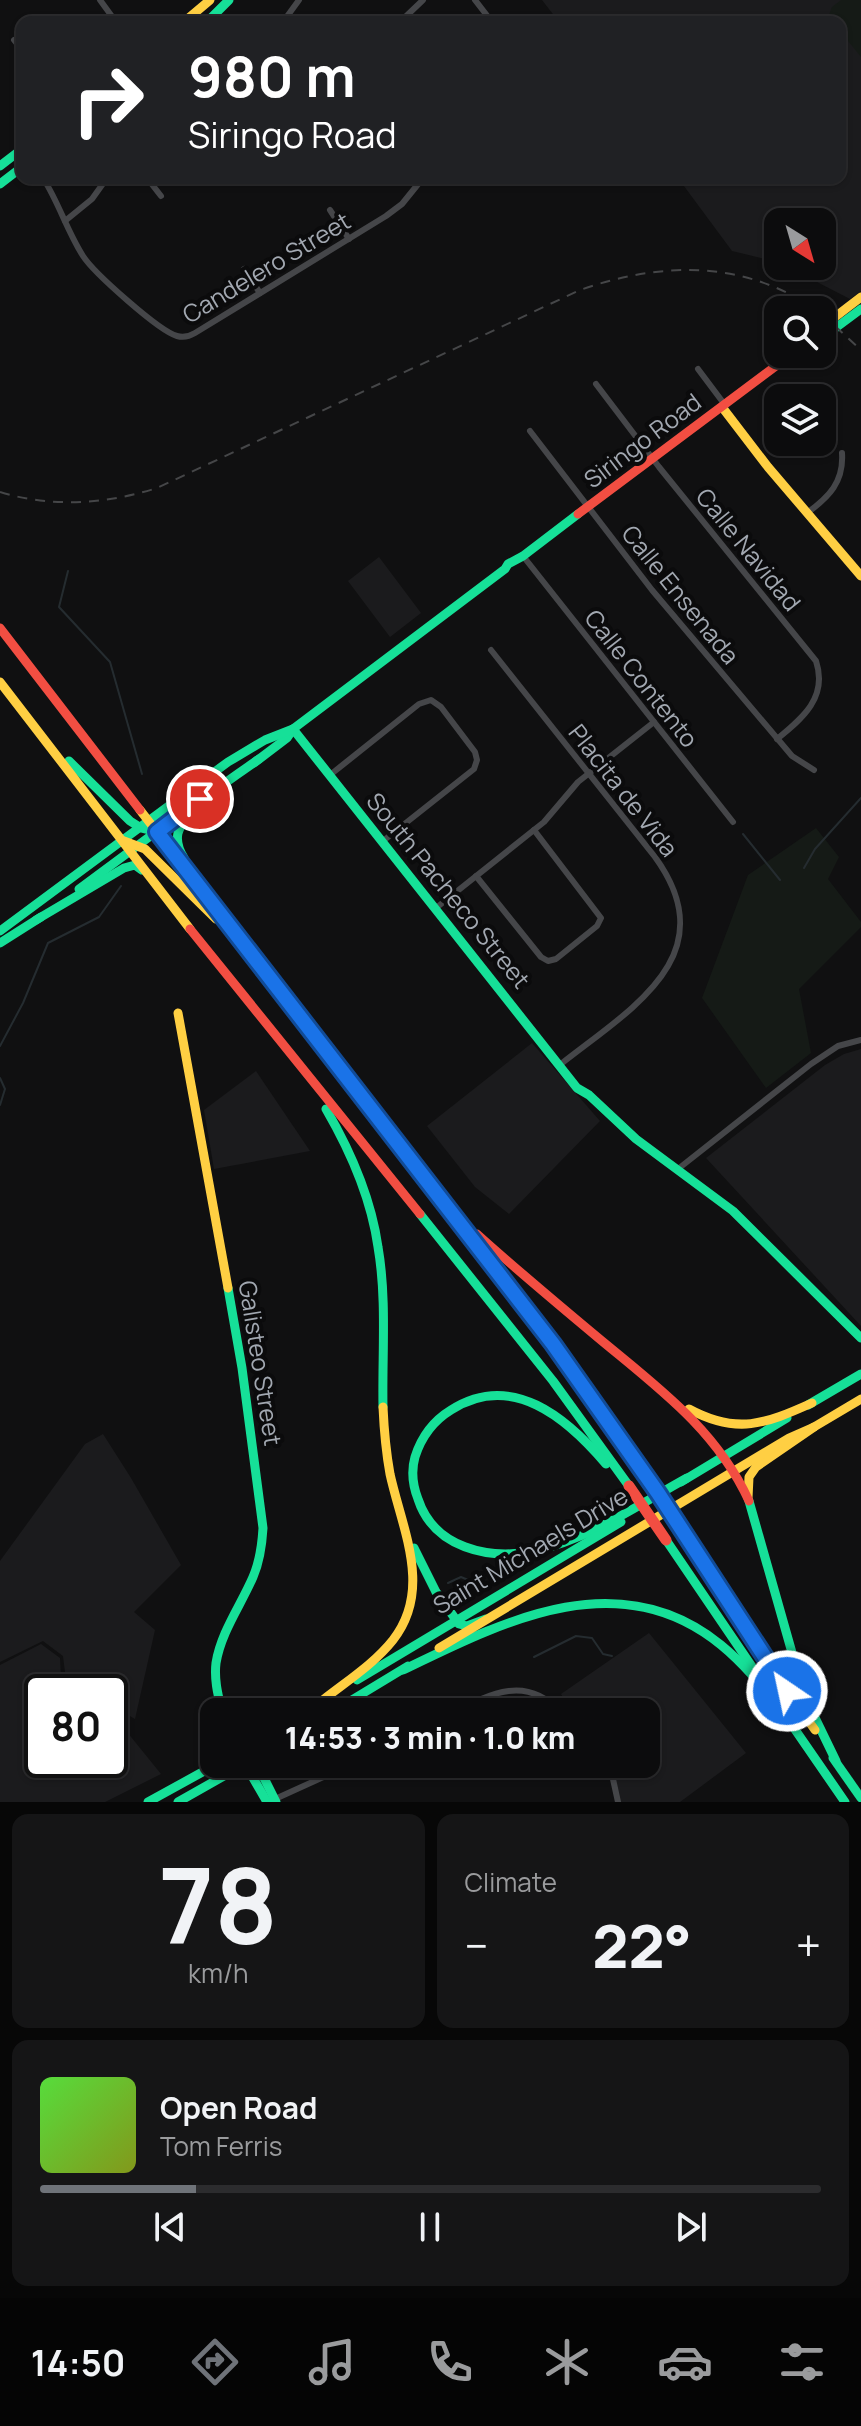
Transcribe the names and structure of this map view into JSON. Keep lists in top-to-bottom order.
{
  "streets": {
    "main road": [
      "Siringo Road",
      "South Pacheco Street",
      "Galisteo Street",
      "Saint Michaels Drive"
    ],
    "street": [
      "Candelero Street",
      "Calle Navidad",
      "Calle Ensenada",
      "Calle Contento",
      "Placita de Vida"
    ]
  },
  "crossings": [
    ["Siringo Road", "Calle Navidad"],
    ["Siringo Road", "Calle Ensenada"],
    ["Siringo Road", "Calle Contento"],
    ["Siringo Road", "South Pacheco Street"],
    ["Calle Navidad", "Calle Ensenada"],
    ["Placita de Vida", "South Pacheco Street"]
  ],
  "north": "bottom right",
  "page": {
    "turn": ["980 m", "Siringo Road"],
    "limit": "80",
    "trip": "14:53 · 3 min · 1.0 km",
    "tile": [
      ["78", "km/h"],
      "Climate"
    ],
    "heat": ["−", "22°", "+"],
    "song": ["Open Road", "Tom Ferris"],
    "tabs": "14:50"
  }
}
